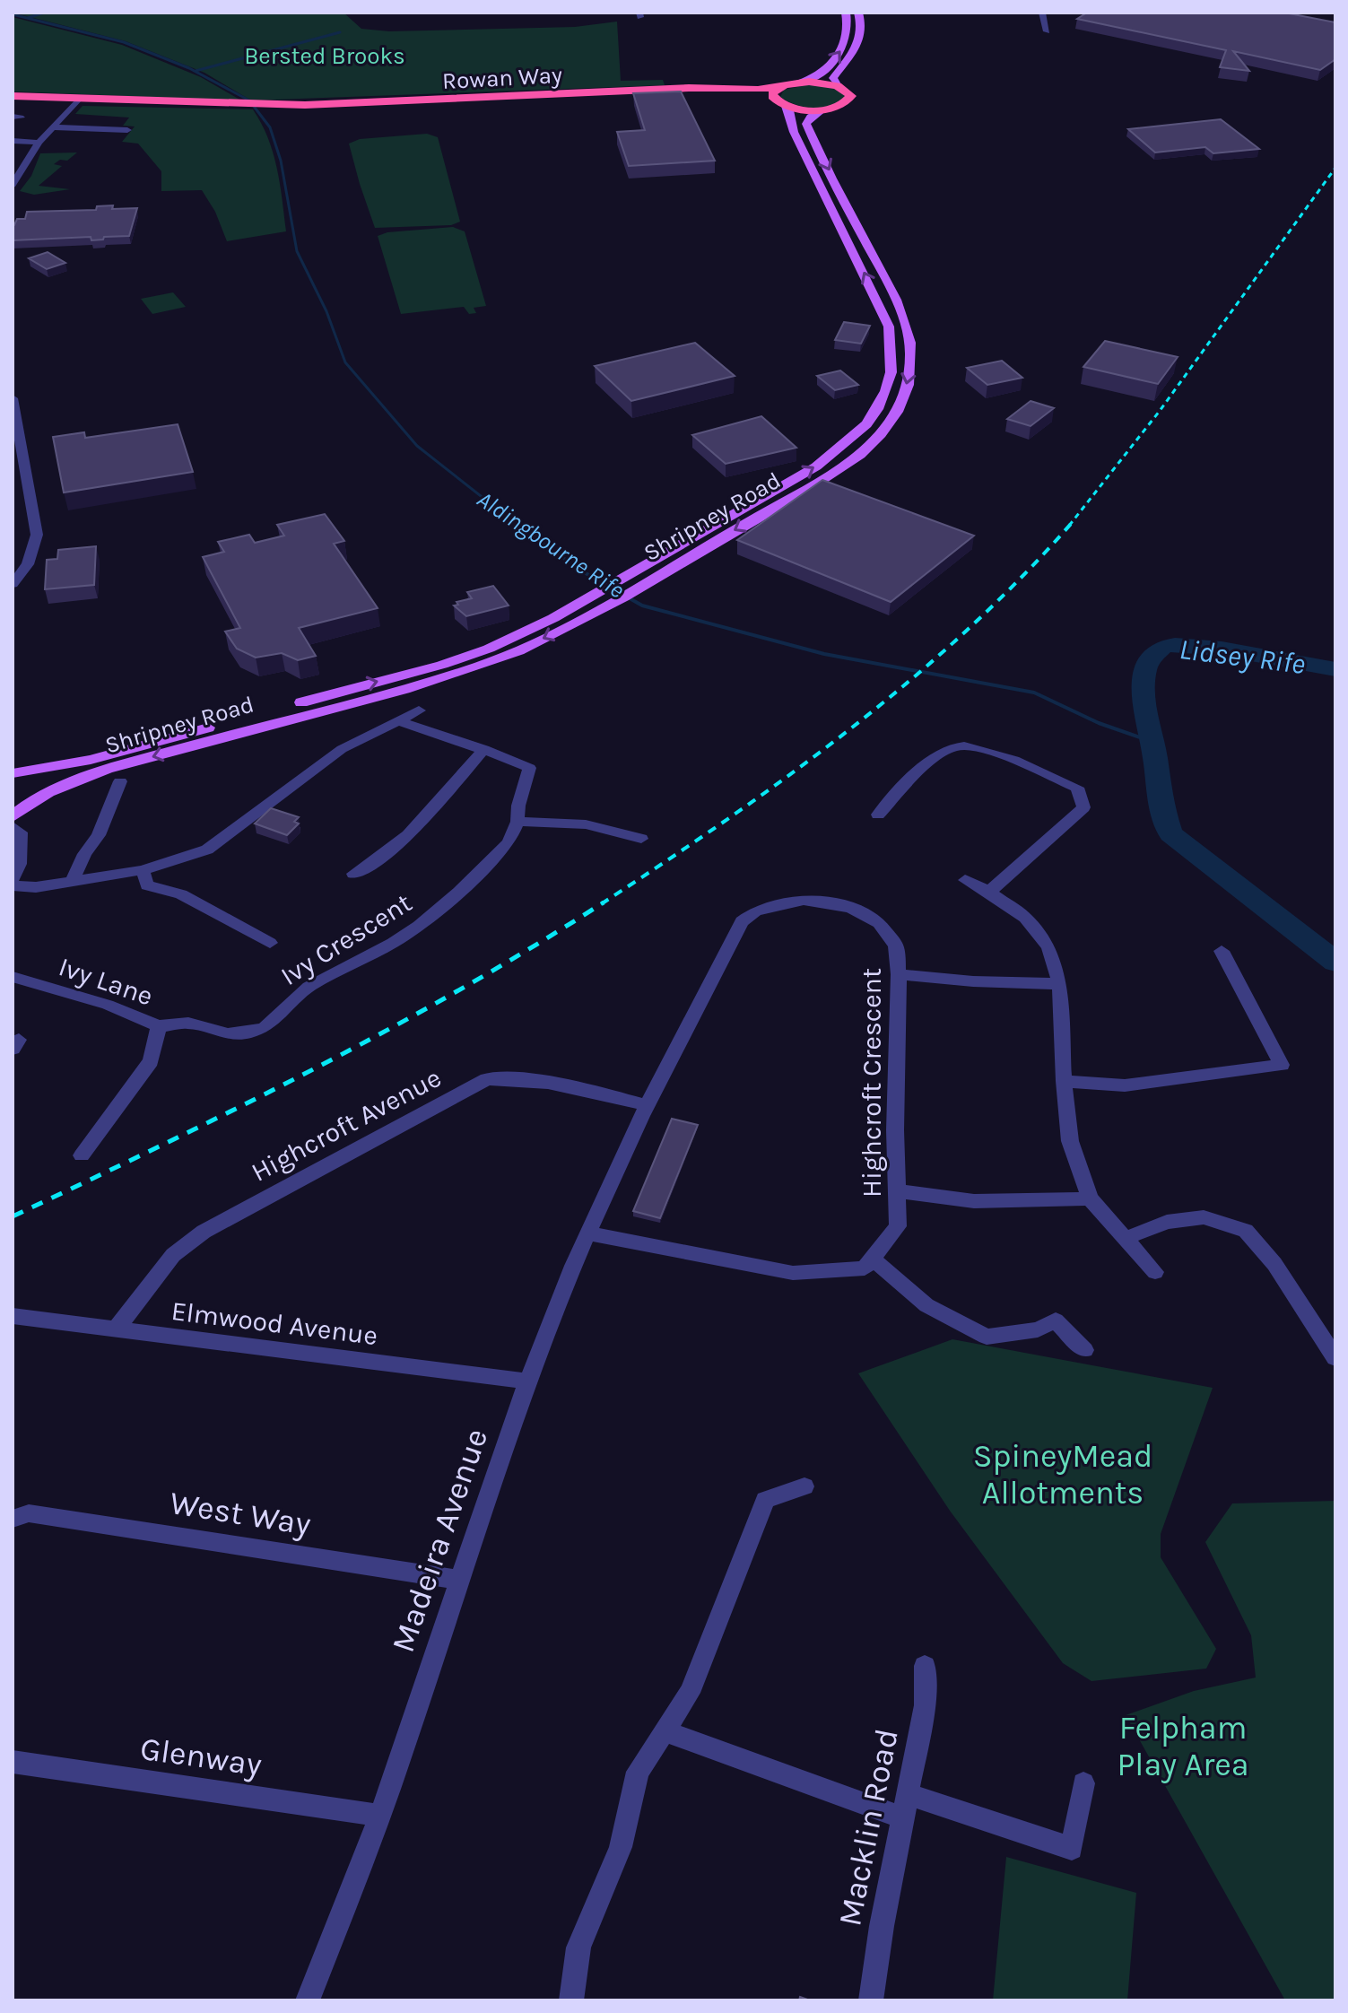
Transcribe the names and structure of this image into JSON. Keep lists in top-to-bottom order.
{
  "streets": {
    "highway": ["Rowan Way"],
    "main road": ["Shripney Road"],
    "street": [
      "Ivy Crescent",
      "Ivy Lane",
      "Highcroft Crescent",
      "Highcroft Avenue",
      "Elmwood Avenue",
      "West Way",
      "Madeira Avenue",
      "Glenway",
      "Macklin Road"
    ]
  },
  "crossings": [
    ["Rowan Way", "Shripney Road"],
    ["Ivy Crescent", "Ivy Lane"],
    ["Highcroft Crescent", "Highcroft Avenue"],
    ["Highcroft Crescent", "Madeira Avenue"],
    ["Highcroft Avenue", "Elmwood Avenue"],
    ["Highcroft Avenue", "Madeira Avenue"],
    ["Elmwood Avenue", "Madeira Avenue"],
    ["West Way", "Madeira Avenue"],
    ["Madeira Avenue", "Glenway"]
  ],
  "water": ["Aldingbourne Rife", "Lidsey Rife"],
  "parks": ["Bersted Brooks", "SpineyMead Allotments", "Felpham Play Area"]
}
